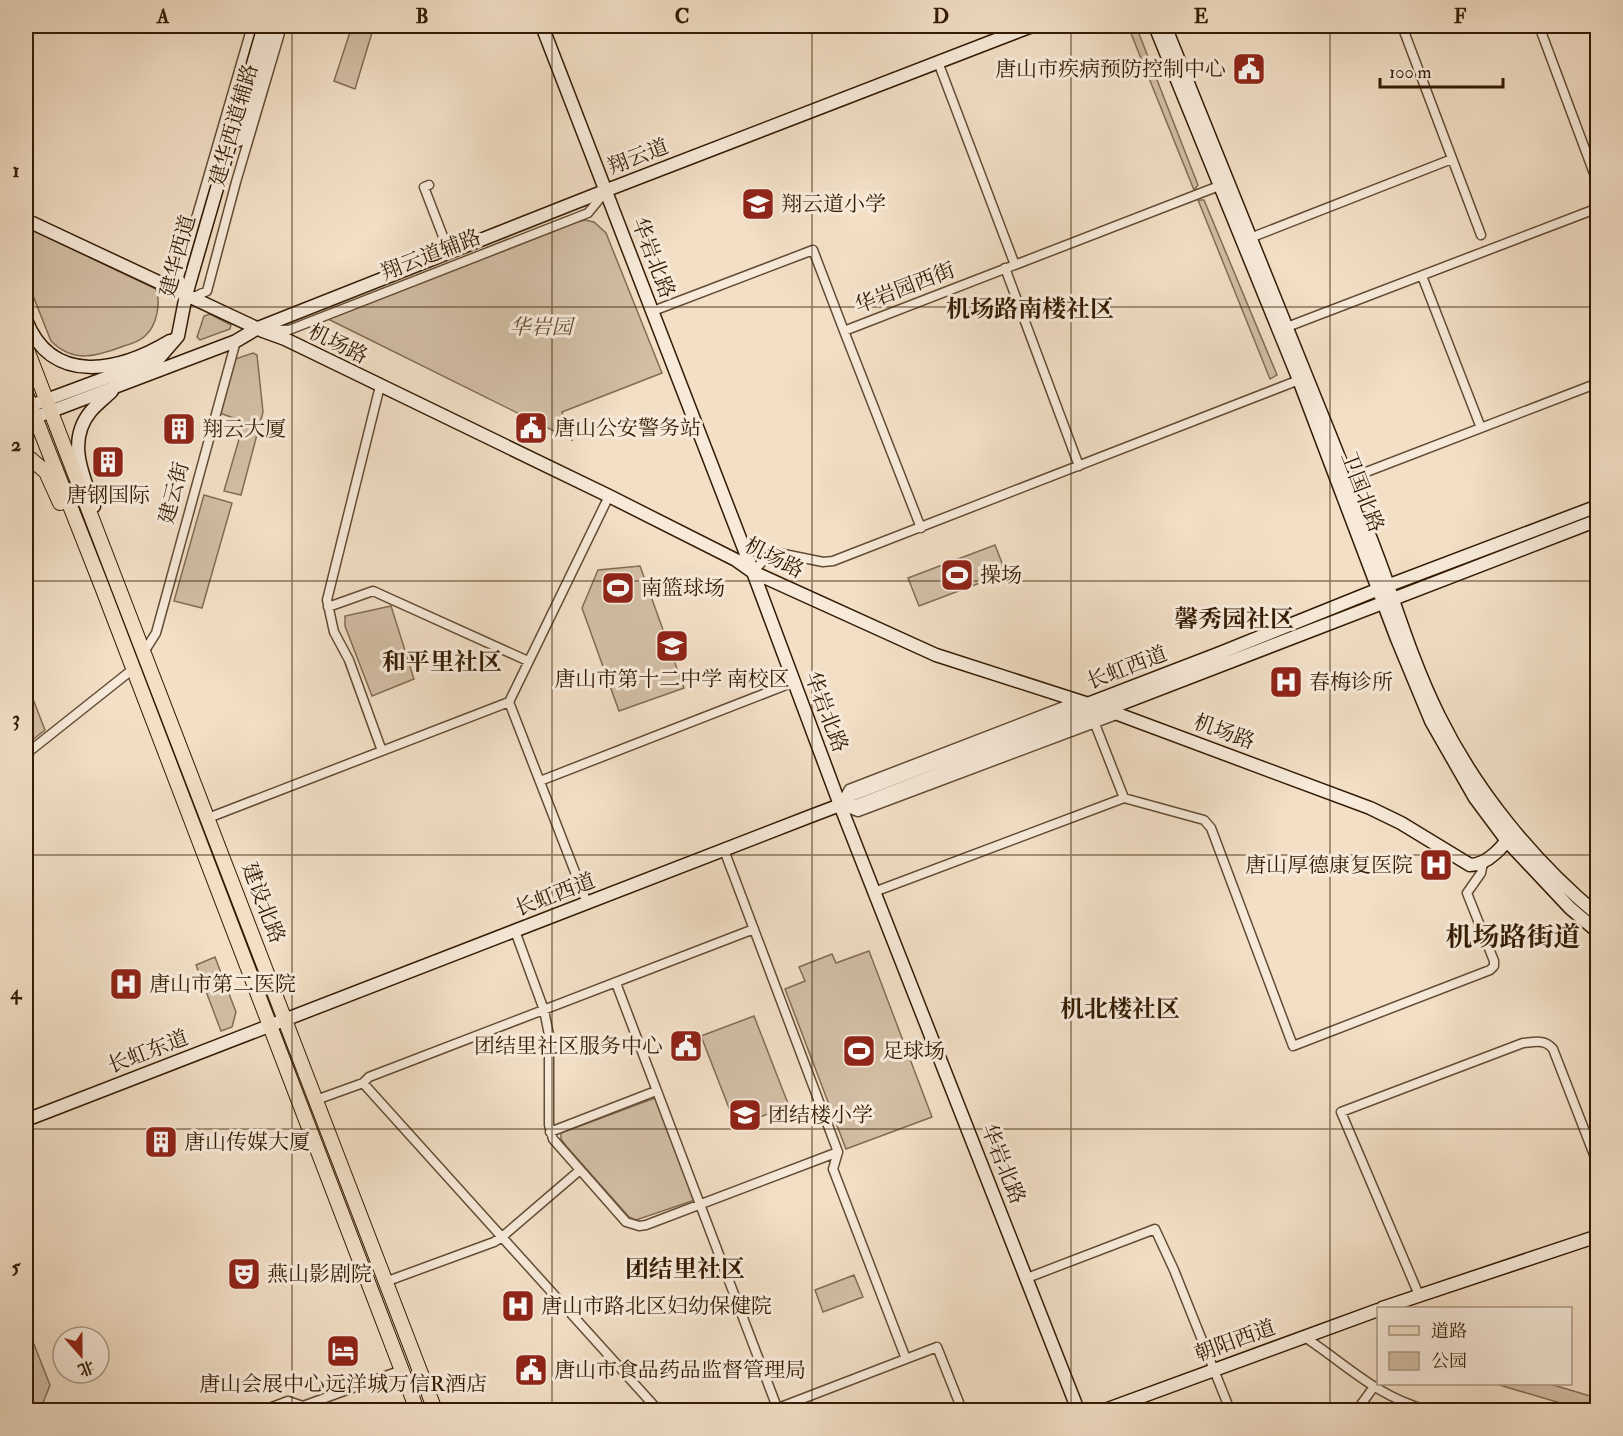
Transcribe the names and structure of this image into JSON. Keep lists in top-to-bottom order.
{
  "streets": {
    "main road": ["建设北路"],
    "street": [
      "建华西道辅路",
      "翔云道",
      "翔云道辅路",
      "建华西道",
      "华岩北路",
      "华岩园西街",
      "机场路",
      "卫国北路",
      "建云街",
      "长虹西道",
      "长虹东道",
      "朝阳西道"
    ]
  },
  "crossings": [
    ["建华西道辅路", "建华西道"],
    ["建华西道辅路", "机场路"],
    ["翔云道", "翔云道辅路"],
    ["翔云道", "建华西道"],
    ["翔云道", "华岩北路"],
    ["翔云道", "机场路"],
    ["翔云道辅路", "建华西道"],
    ["翔云道辅路", "华岩北路"],
    ["翔云道辅路", "机场路"],
    ["建华西道", "机场路"],
    ["建华西道", "建云街"],
    ["建华西道", "建设北路"],
    ["华岩北路", "华岩园西街"],
    ["华岩北路", "机场路"],
    ["华岩北路", "长虹西道"],
    ["华岩园西街", "卫国北路"],
    ["机场路", "长虹西道"],
    ["卫国北路", "长虹西道"],
    ["建云街", "建设北路"],
    ["长虹西道", "建设北路"],
    ["长虹西道", "长虹东道"],
    ["建设北路", "长虹东道"]
  ],
  "districts": [
    "机场路南楼社区",
    "馨秀园社区",
    "和平里社区",
    "机场路街道",
    "机北楼社区",
    "团结里社区"
  ],
  "parks": ["华岩园"],
  "places": {
    "public building": [
      "唐山市疾病预防控制中心",
      "唐山公安警务站",
      "团结里社区服务中心",
      "唐山市食品药品监督管理局"
    ],
    "school or university": ["翔云道小学", "唐山市第十二中学 南校区", "团结楼小学"],
    "building": ["翔云大厦", "唐钢国际", "唐山传媒大厦"],
    "sports": ["操场", "南篮球场", "足球场"],
    "hospital": [
      "春梅诊所",
      "唐山厚德康复医院",
      "唐山市第二医院",
      "唐山市路北区妇幼保健院"
    ],
    "theatre": ["燕山影剧院"],
    "hotel": ["唐山会展中心远洋城万信R酒店"]
  },
  "legend": ["道路", "公园"],
  "scale_bar": "100 m",
  "north": "bottom",
  "grid": {
    "columns": [
      "A",
      "B",
      "C",
      "D",
      "E",
      "F"
    ],
    "rows": [
      "1",
      "2",
      "3",
      "4",
      "5"
    ]
  }
}
